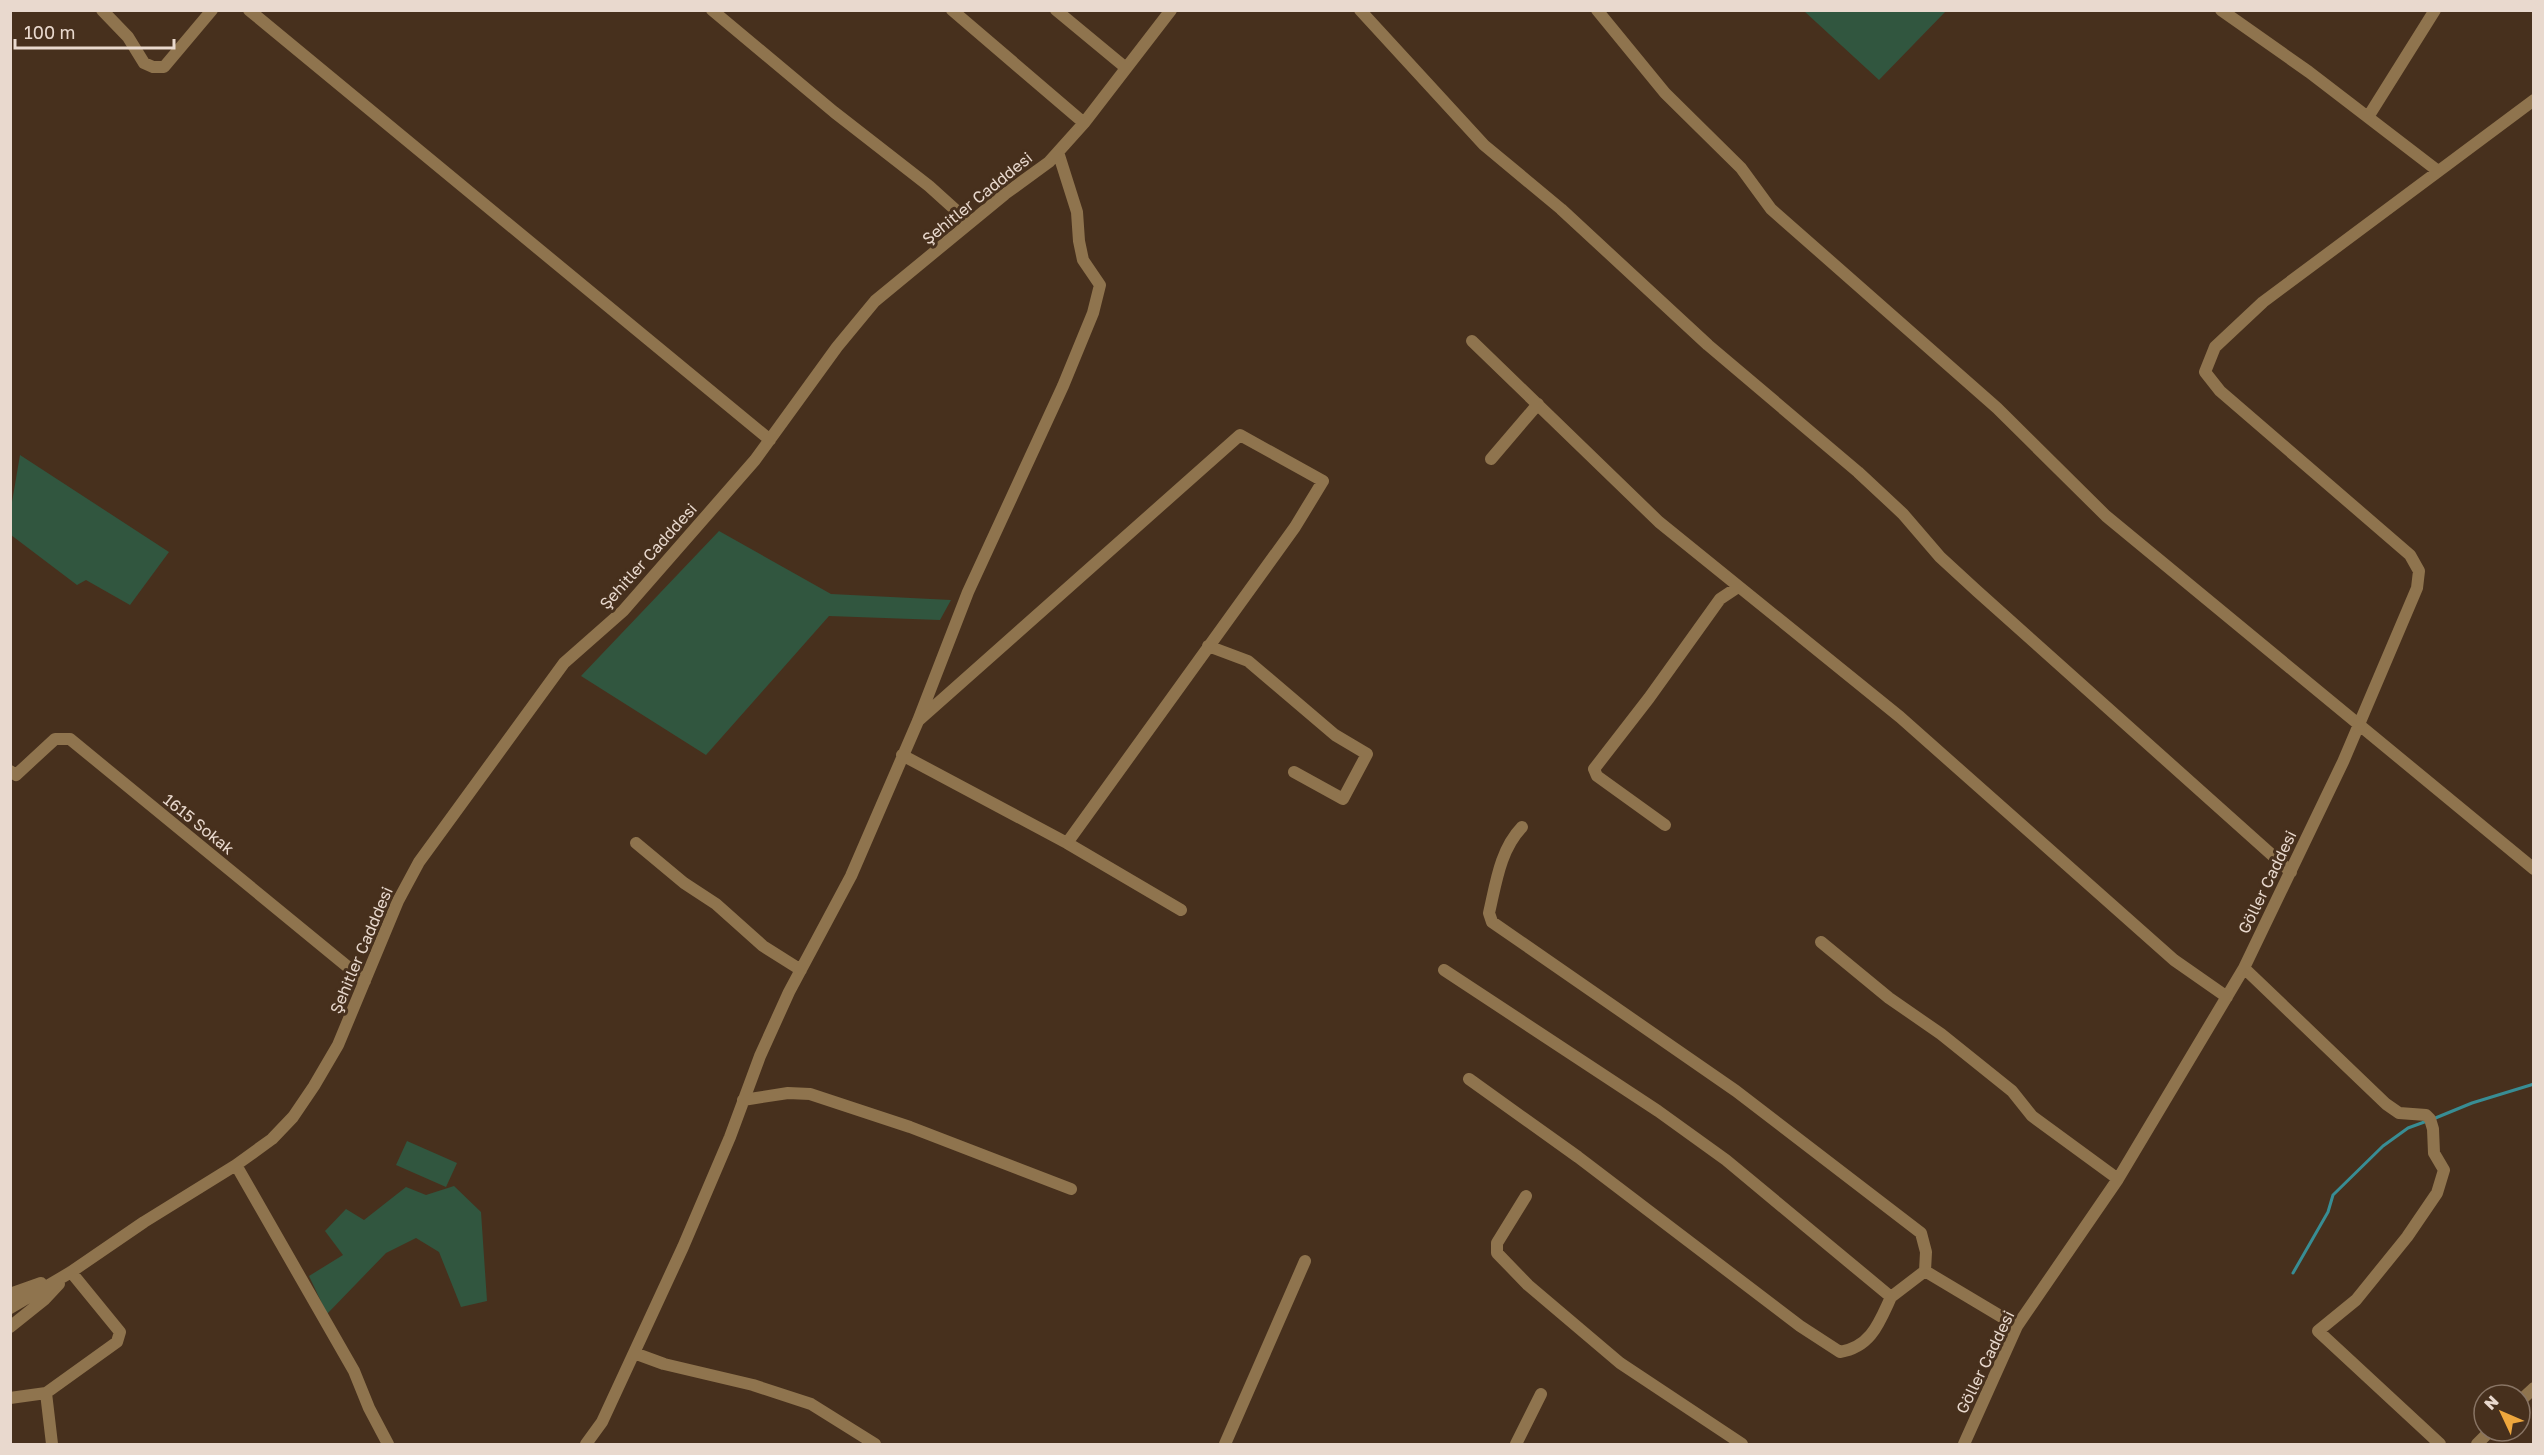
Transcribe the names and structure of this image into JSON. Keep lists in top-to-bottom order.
{
  "streets": {
    "street": ["Şehitler Cadddesi", "1615 Sokak", "Göller Caddesi"]
  },
  "crossings": [
    ["Şehitler Cadddesi", "1615 Sokak"]
  ],
  "scale_bar": "100 m",
  "north": "top left"
}
